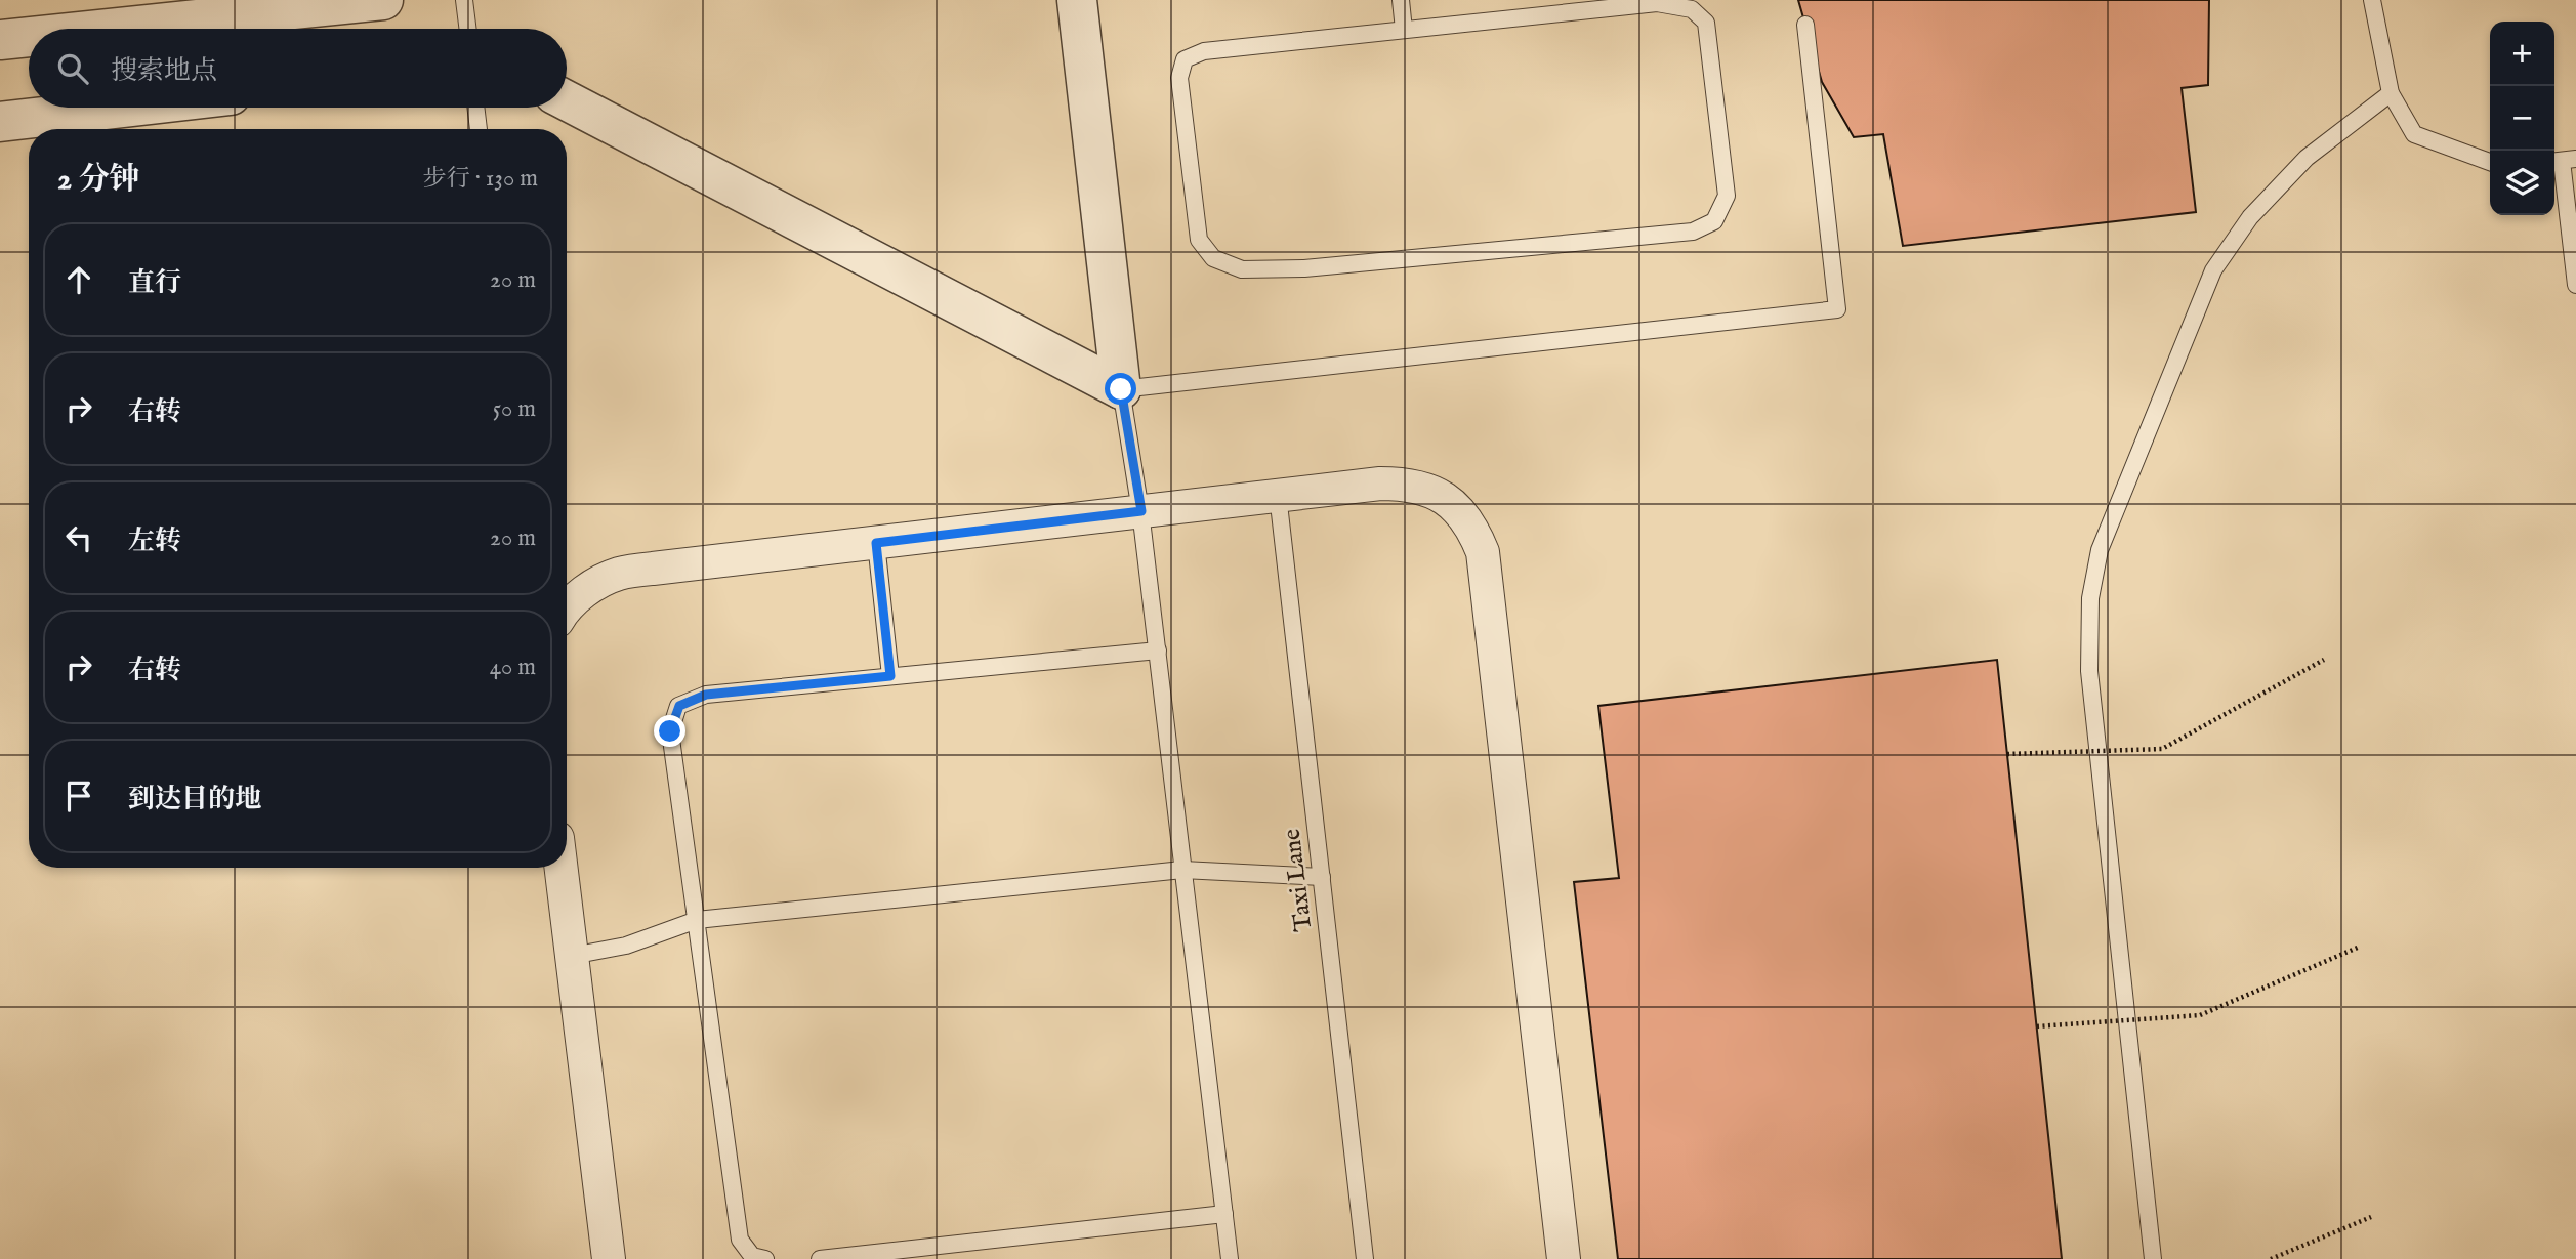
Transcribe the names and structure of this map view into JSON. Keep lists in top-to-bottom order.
{
  "streets": {
    "lane": ["Taxi Lane"]
  },
  "page": {
    "map_buttons": ["+", "−"],
    "search": "搜索地点",
    "heading": ["2 分钟", "步行 · 130 m"],
    "list": [
      ["直行", "20 m"],
      ["右转", "50 m"],
      ["左转", "20 m"],
      ["右转", "40 m"],
      "到达目的地"
    ]
  }
}
